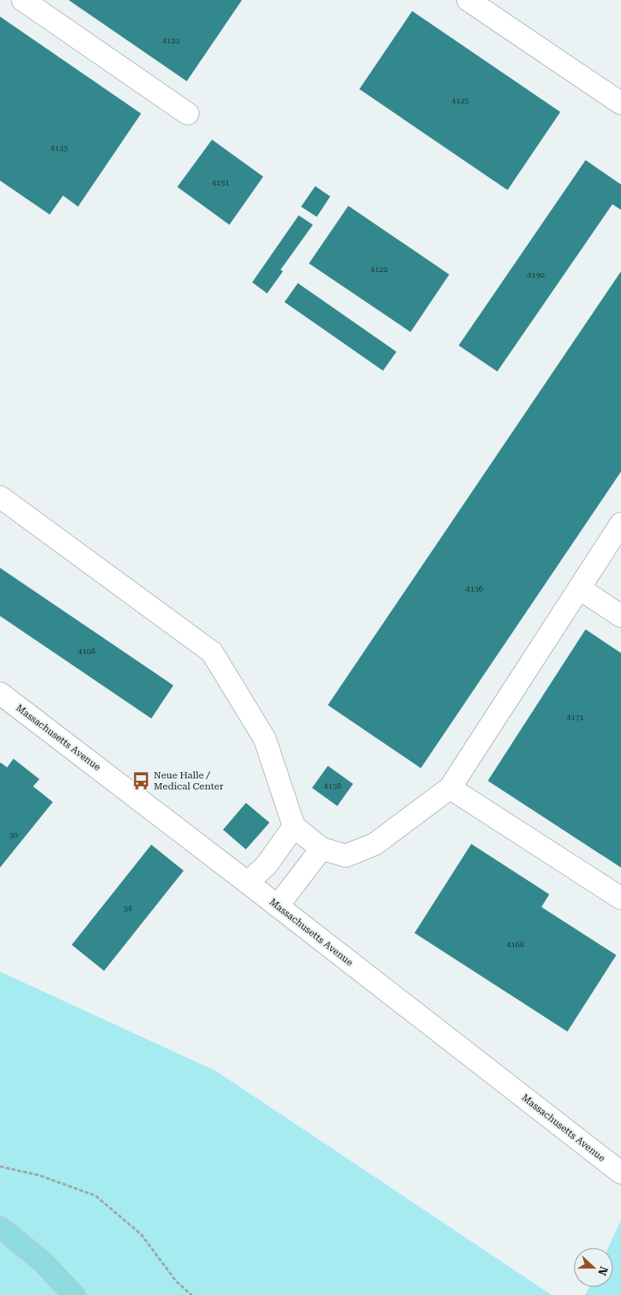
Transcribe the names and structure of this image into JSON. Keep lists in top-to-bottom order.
{
  "streets": {
    "street": ["Massachusetts Avenue"]
  },
  "places": {
    "bus stop": ["Neue Halle / Medical Center"]
  },
  "house_numbers": [
    "4123",
    "4125",
    "4133",
    "4151",
    "4122",
    "4190",
    "4136",
    "4108",
    "4171",
    "4138",
    "30",
    "34",
    "4168"
  ],
  "north": "right"
}
